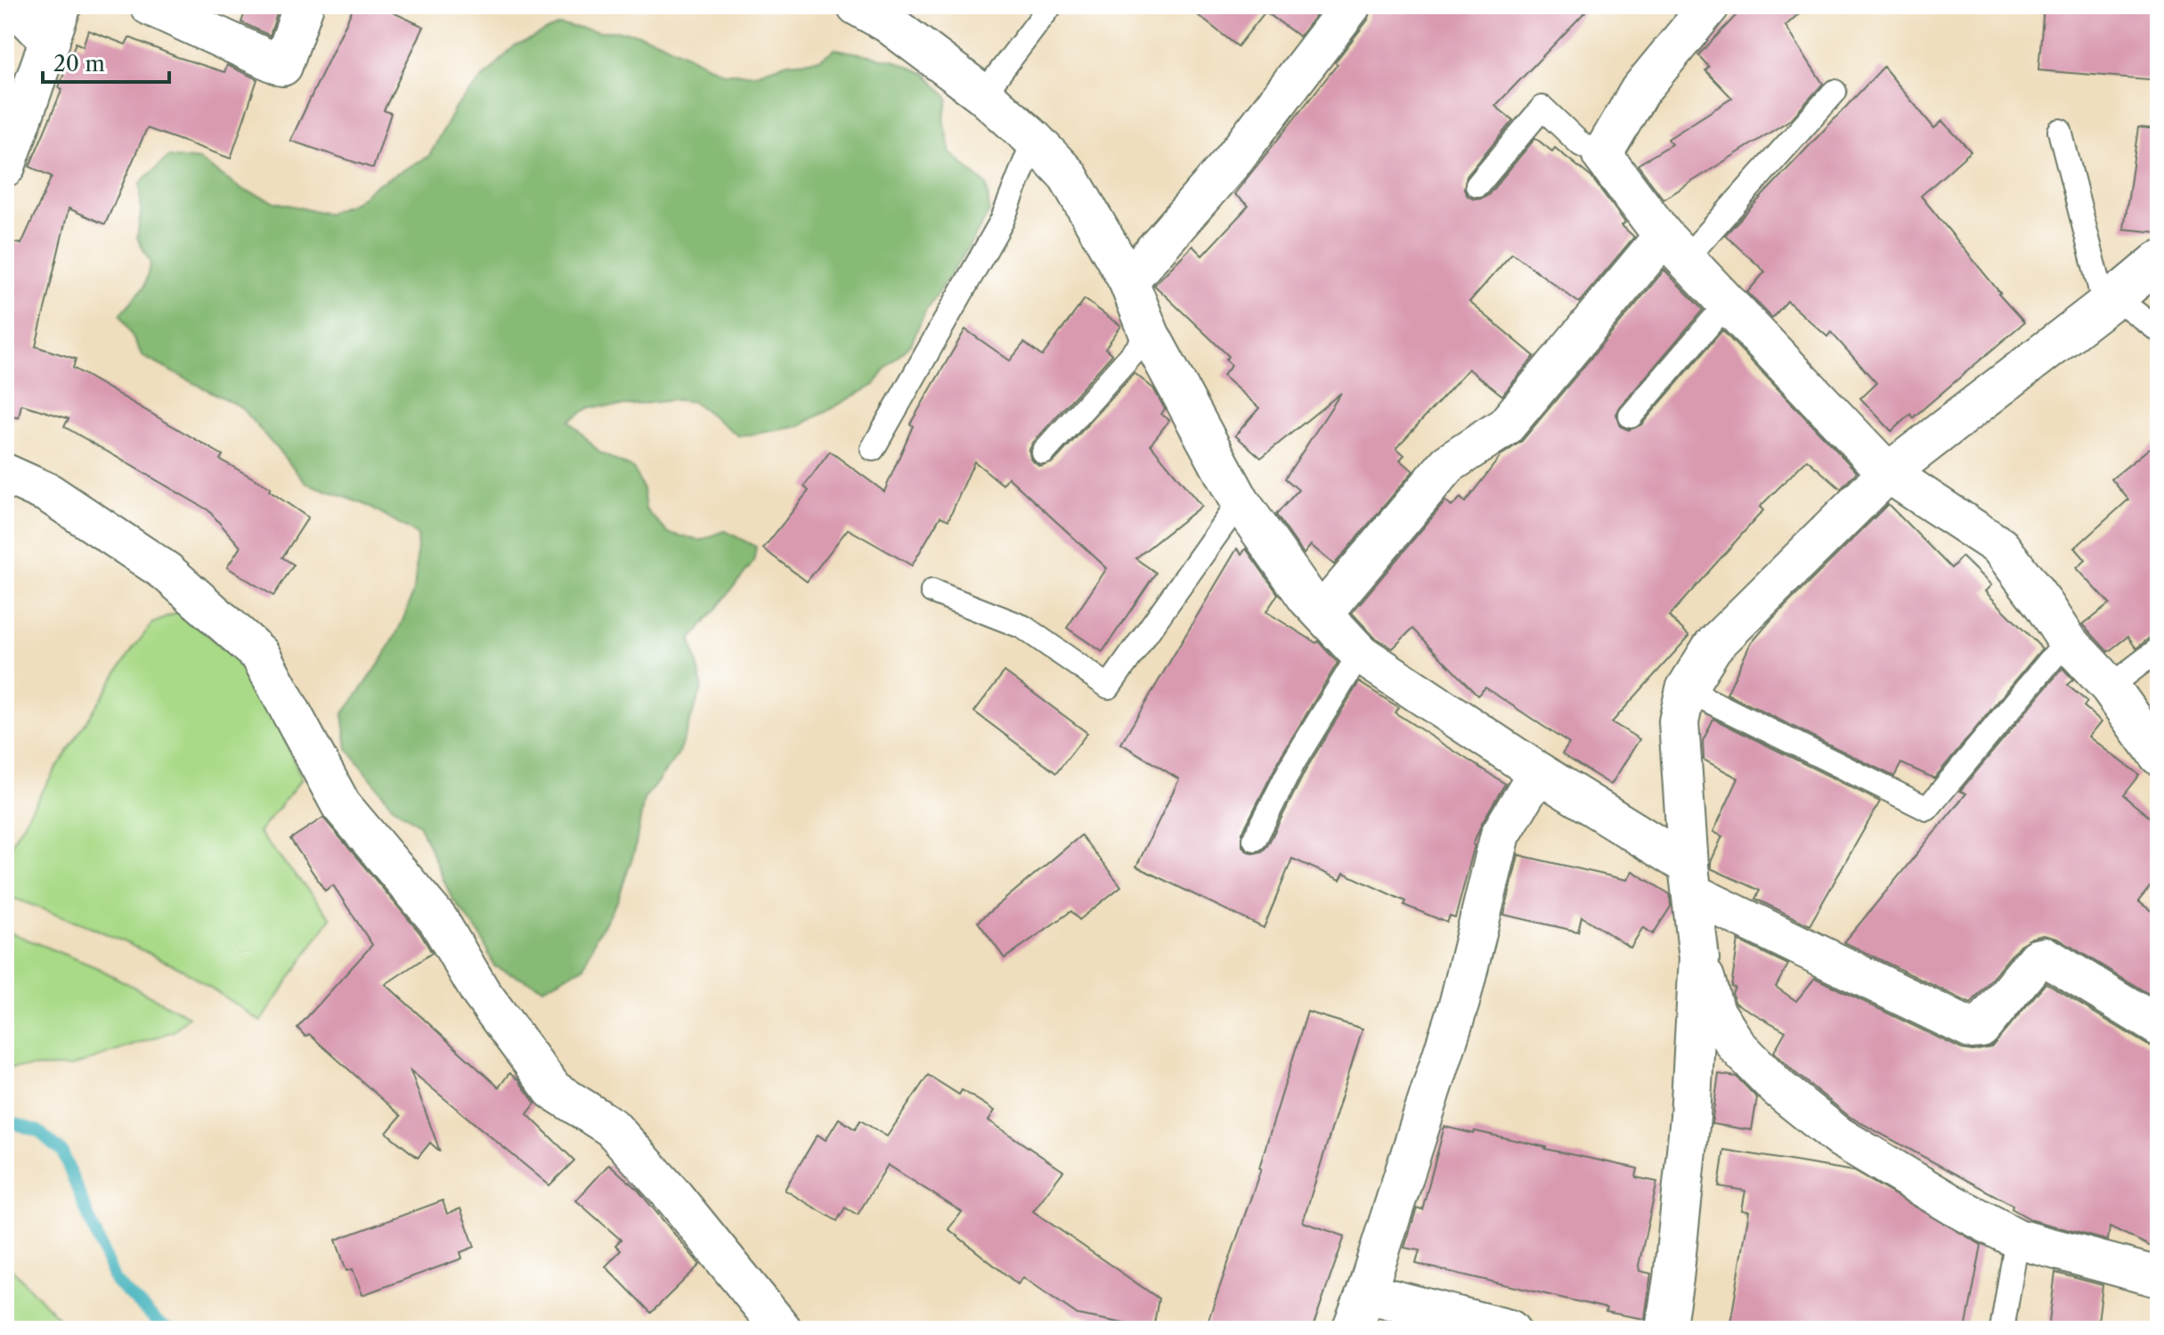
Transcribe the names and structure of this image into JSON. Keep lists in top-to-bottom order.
{
  "scale_bar": "20 m"
}
